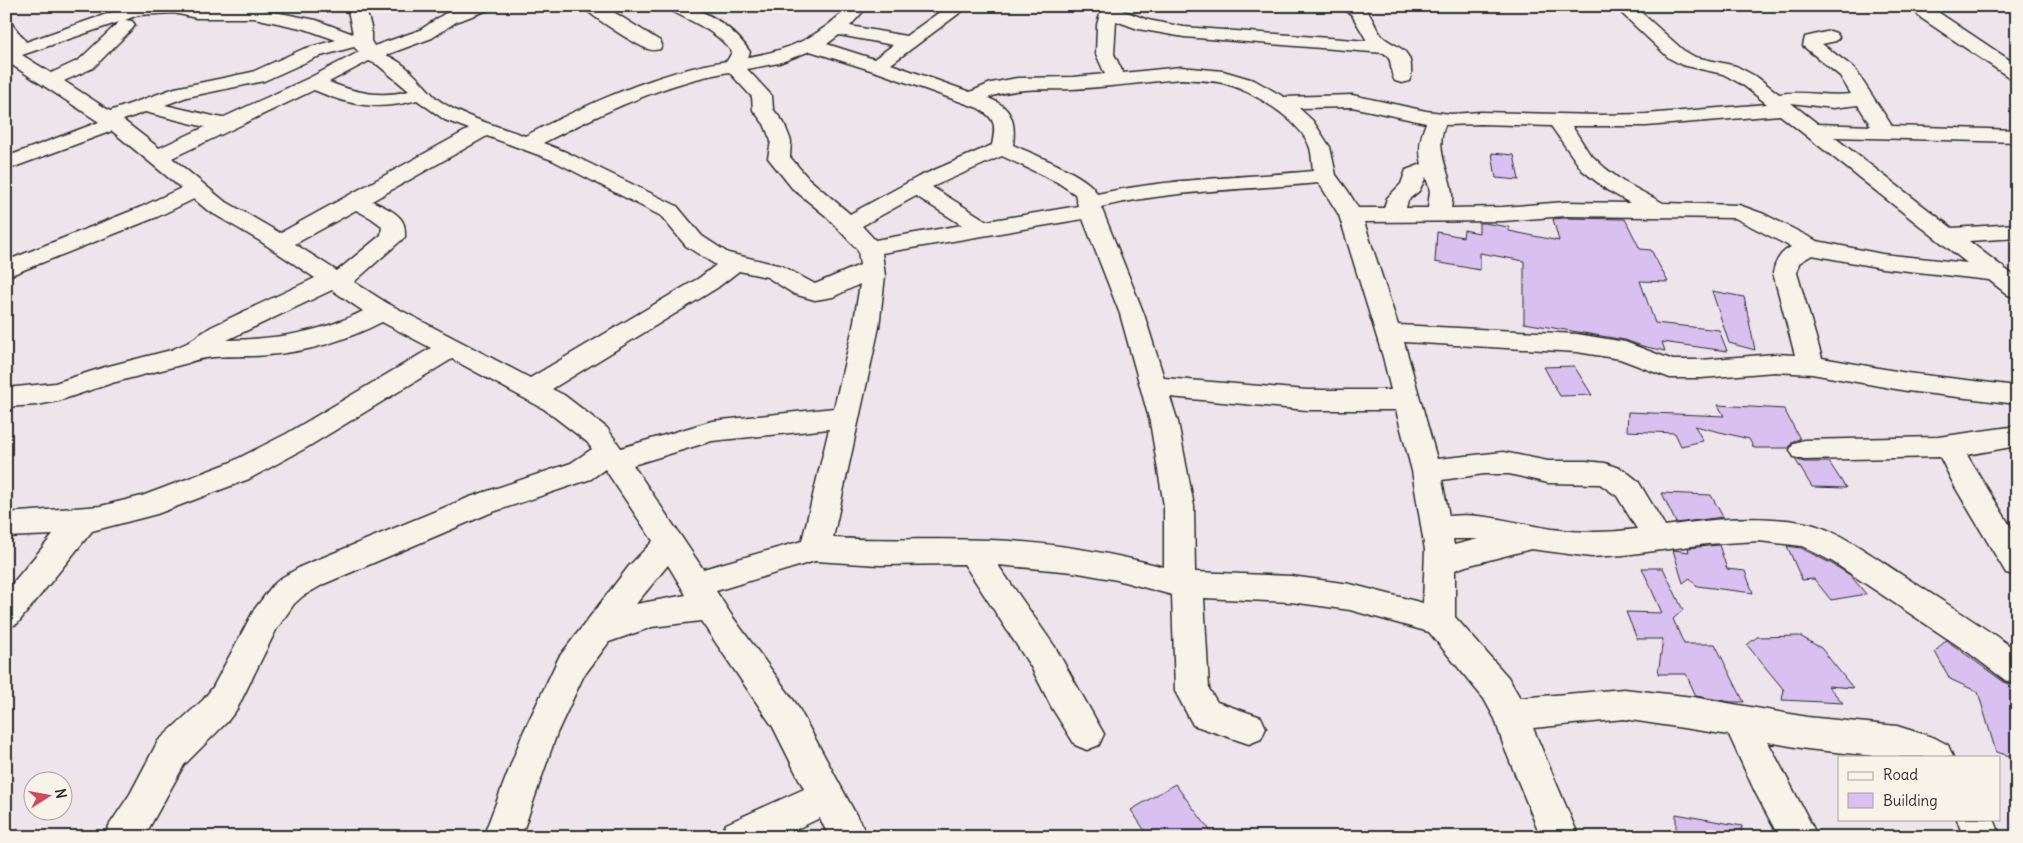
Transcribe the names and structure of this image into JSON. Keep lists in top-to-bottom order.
{
  "legend": ["Road", "Building"],
  "north": "right"
}
